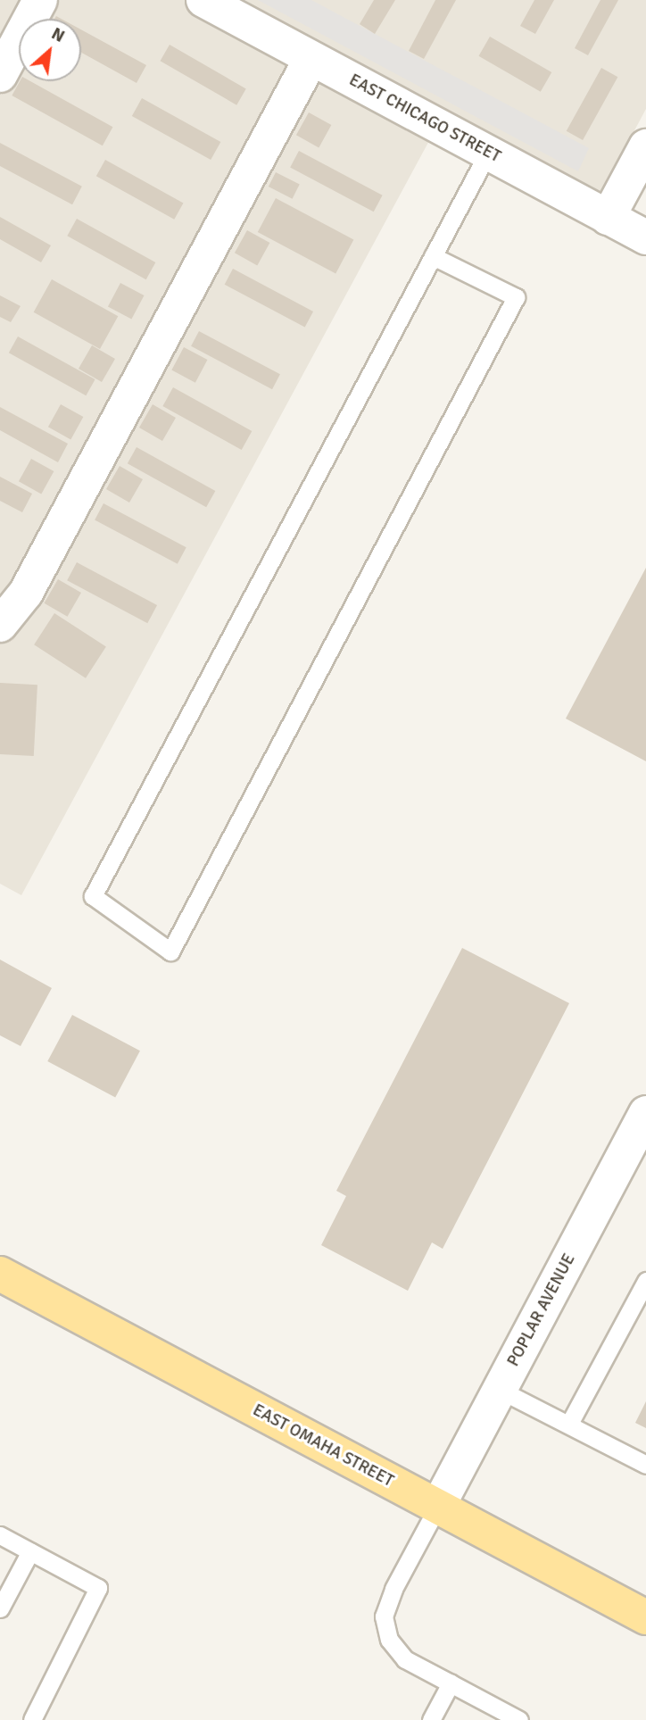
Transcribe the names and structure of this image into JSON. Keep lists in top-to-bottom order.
{
  "streets": {
    "main road": ["EAST OMAHA STREET"],
    "street": ["EAST CHICAGO STREET", "POPLAR AVENUE"]
  },
  "crossings": [
    ["POPLAR AVENUE", "EAST OMAHA STREET"]
  ],
  "north": "top right"
}
